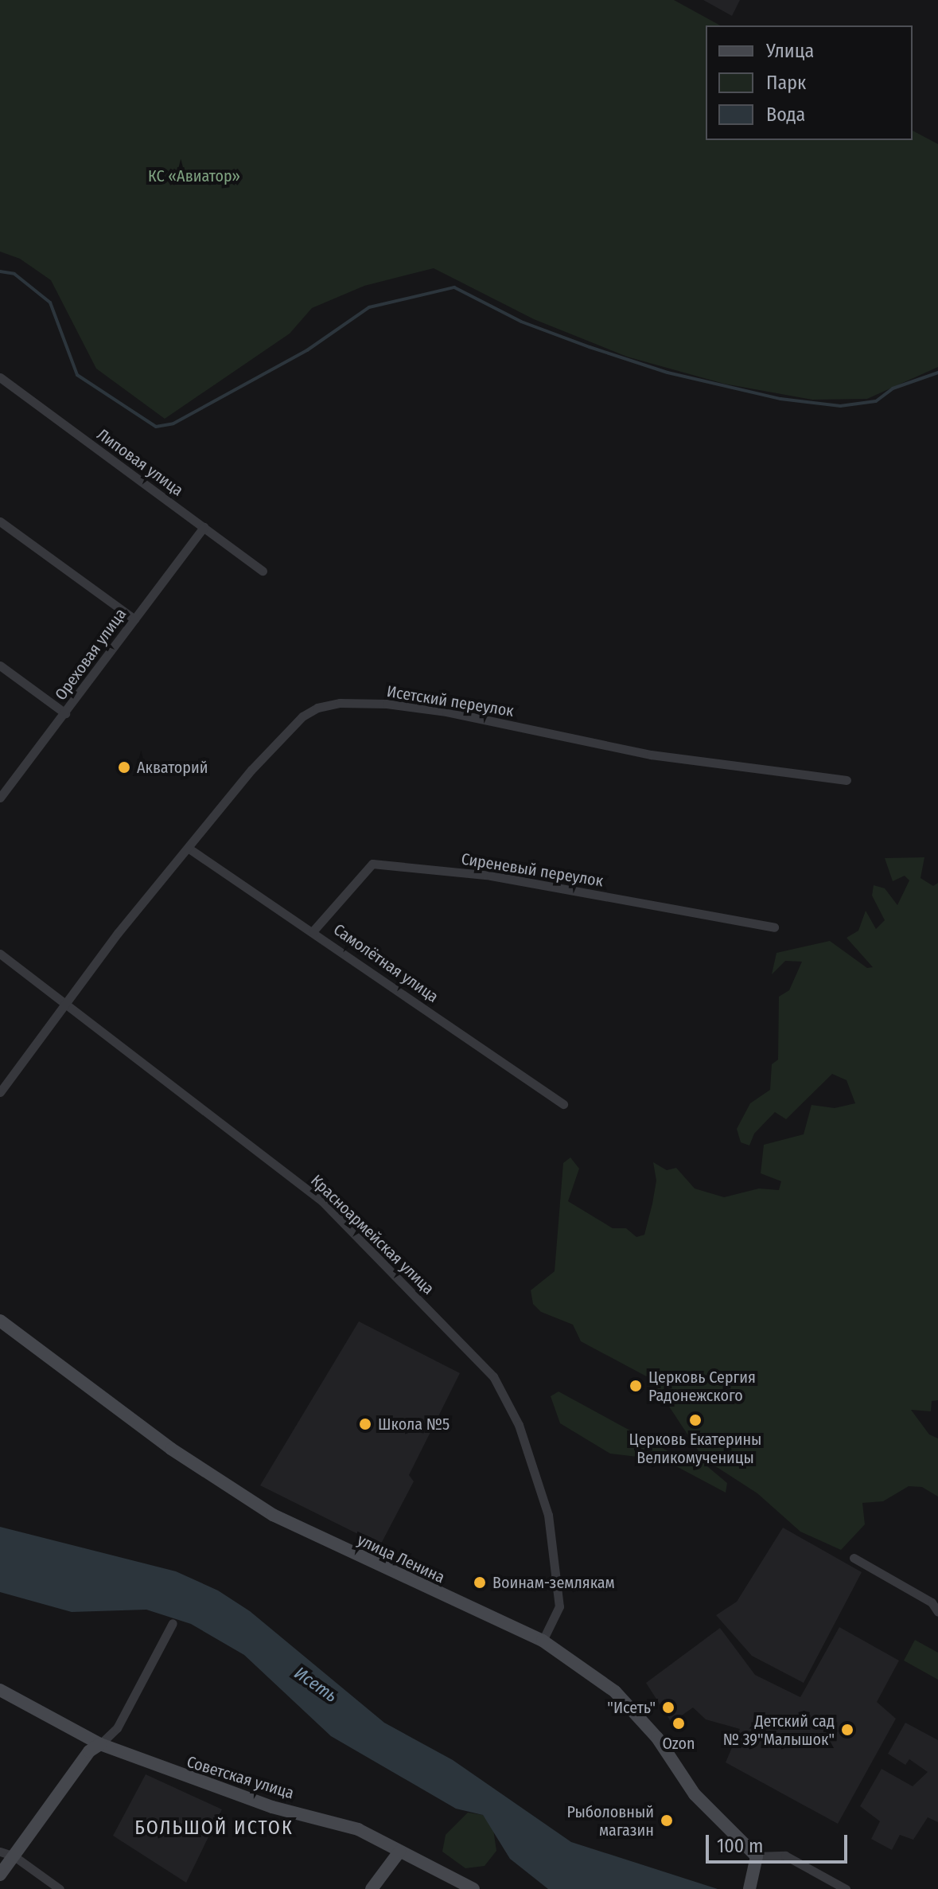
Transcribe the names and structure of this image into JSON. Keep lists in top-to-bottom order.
{
  "streets": {
    "street": [
      "Липовая улица",
      "Ореховая улица",
      "Исетский переулок",
      "Сиреневый переулок",
      "Самолётная улица",
      "Красноармейская улица",
      "улица Ленина",
      "Советская улица"
    ]
  },
  "crossings": [
    ["Липовая улица", "Ореховая улица"],
    ["Исетский переулок", "Самолётная улица"],
    ["Исетский переулок", "Красноармейская улица"],
    ["Сиреневый переулок", "Самолётная улица"],
    ["Красноармейская улица", "улица Ленина"]
  ],
  "districts": ["БОЛЬШОЙ ИСТОК"],
  "water": ["Исеть"],
  "parks": ["КС «Авиатор»"],
  "places": [
    "Акваторий",
    "Церковь Сергия Радонежского",
    "Церковь Екатерины Великомученицы",
    "Школа №5",
    "Воинам-землякам",
    "\"Исеть\"",
    "Ozon",
    "Детский сад № 39\"Малышок\"",
    "Рыболовный магазин"
  ],
  "legend": ["Улица", "Парк", "Вода"],
  "scale_bar": "100 m"
}
